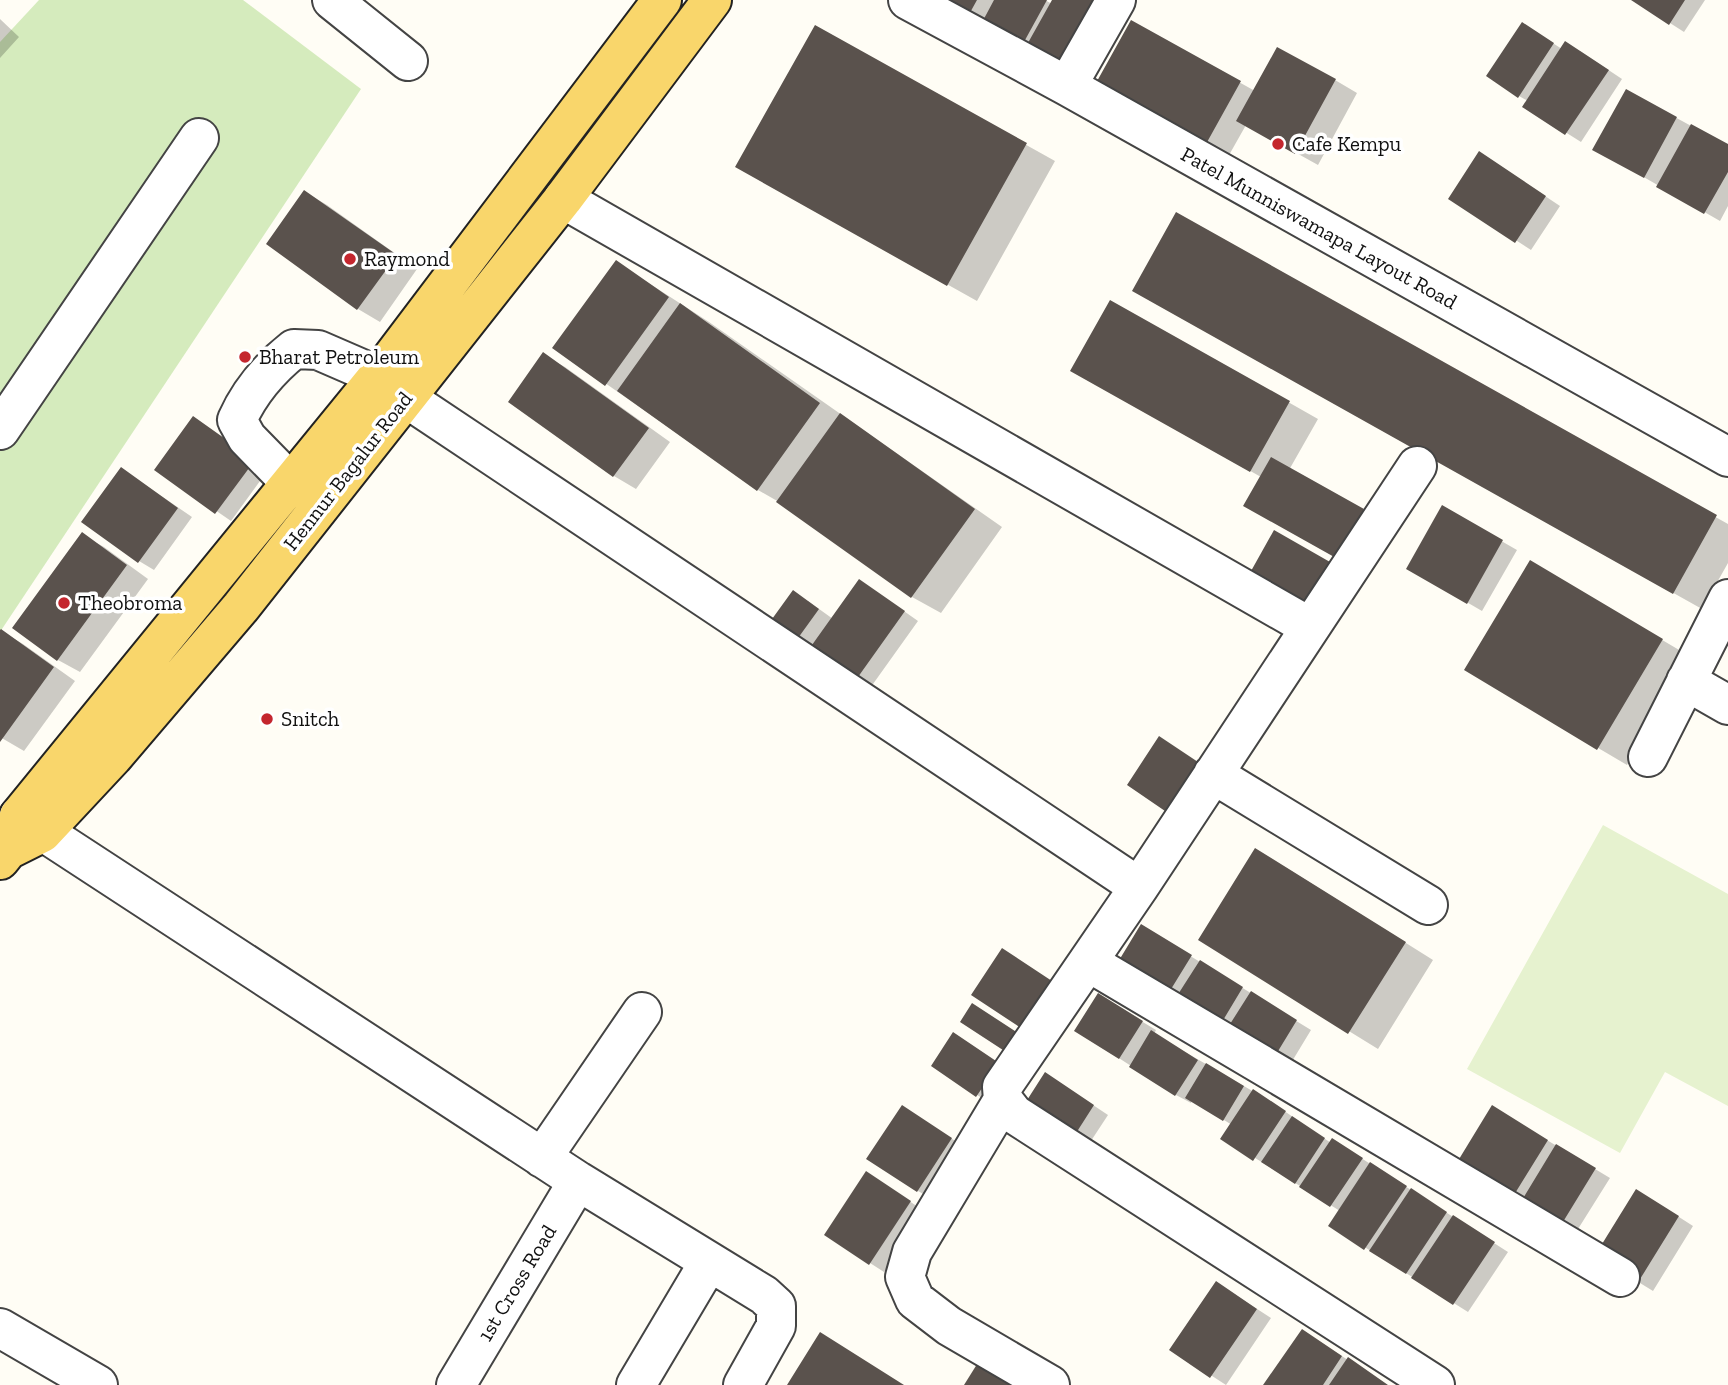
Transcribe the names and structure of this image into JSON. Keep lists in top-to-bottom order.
{
  "streets": {
    "main road": ["Hennur Bagalur Road"],
    "street": ["Patel Munniswamapa Layout Road", "1st Cross Road"]
  },
  "places": [
    "Cafe Kempu",
    "Raymond",
    "Bharat Petroleum",
    "Theobroma",
    "Snitch"
  ]
}
